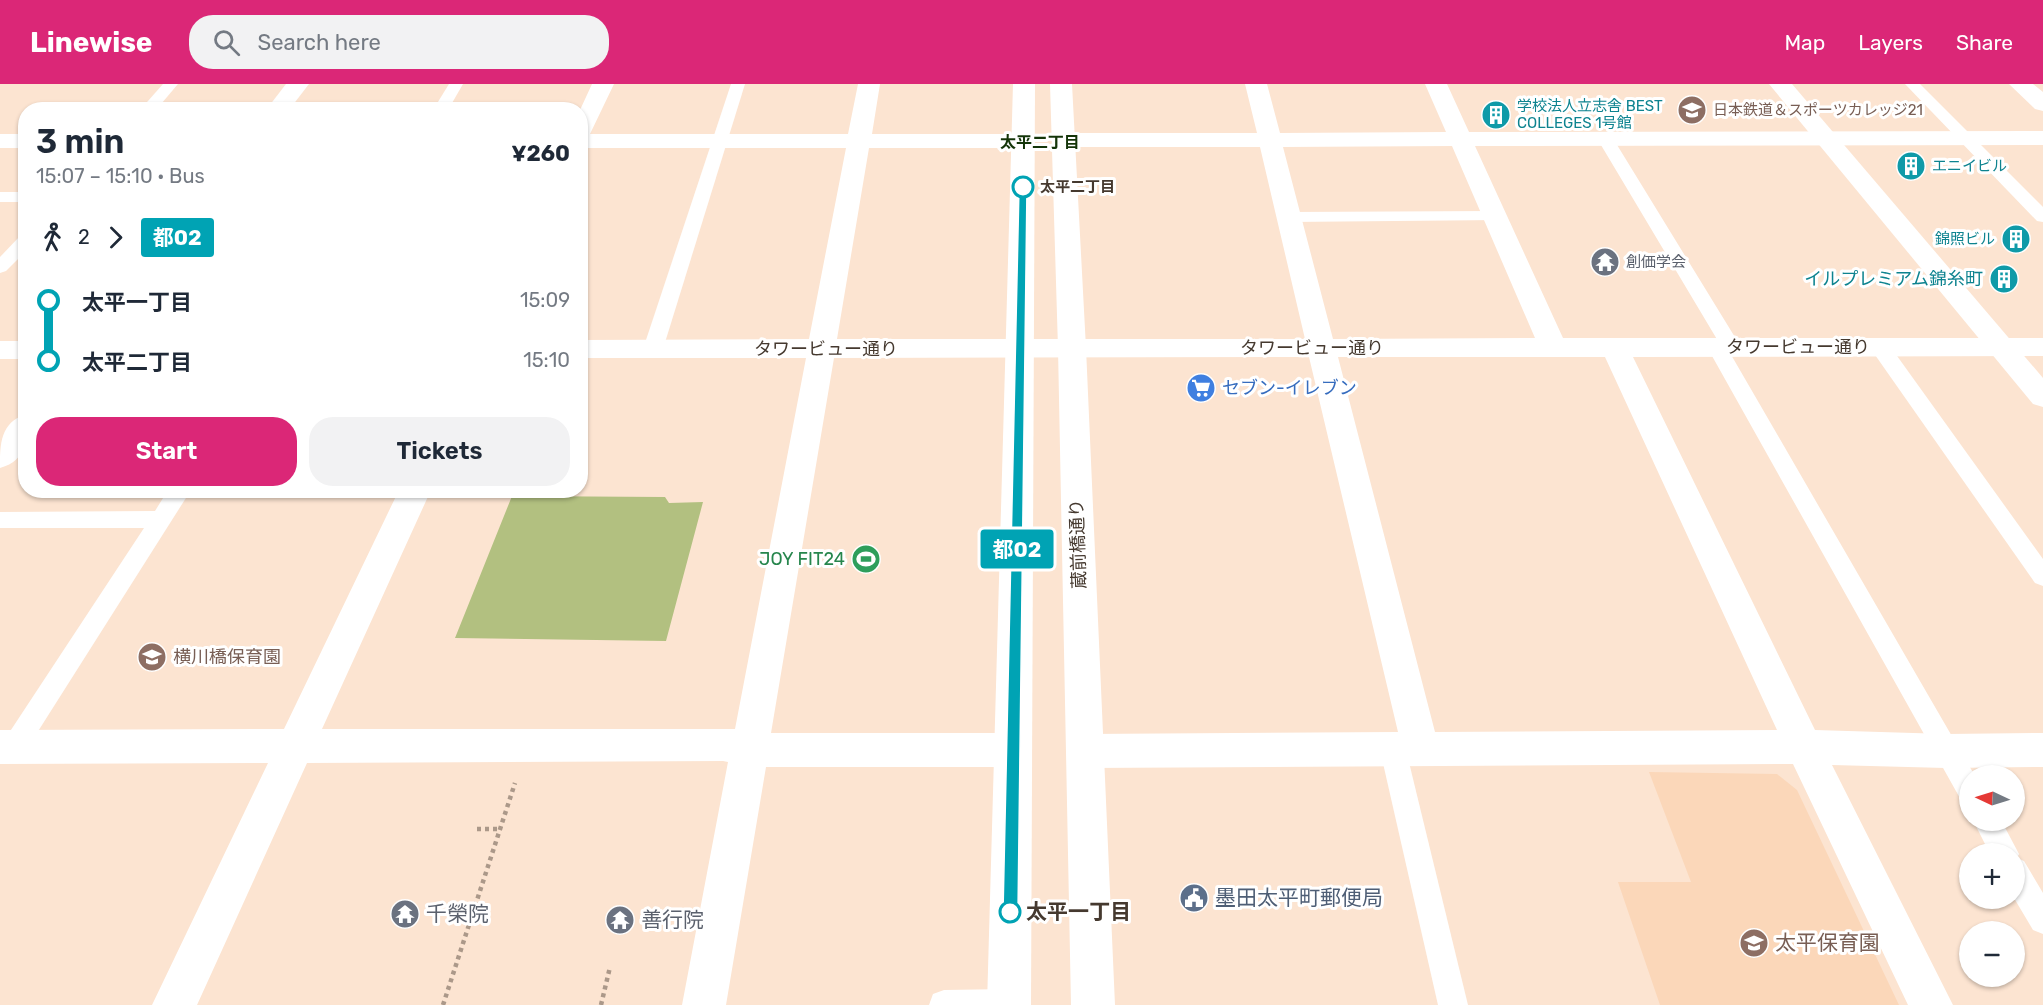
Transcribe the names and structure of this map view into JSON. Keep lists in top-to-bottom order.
{
  "streets": {
    "street": ["タワービュー通り", "蔵前橋通り"]
  },
  "crossings": [
    ["タワービュー通り", "蔵前橋通り"]
  ],
  "districts": ["太平二丁目"],
  "places": {
    "school or university": ["日本鉄道＆スポーツカレッジ21", "横川橋保育園", "太平保育園"],
    "building": [
      "学校法人立志舎 BEST COLLEGES 1号館",
      "エニイビル",
      "錦照ビル",
      "イルプレミアム錦糸町"
    ],
    "other": ["太平二丁目", "太平一丁目"],
    "temple": ["創価学会", "千榮院", "善行院"],
    "supermarket": ["セブン-イレブン"],
    "sports": ["JOY FIT24"],
    "public building": ["墨田太平町郵便局"]
  },
  "lines": ["bus line 都02"],
  "north": "left",
  "page": {
    "header": "Linewise",
    "search": "Search here",
    "nav": ["Map", "Layers", "Share"],
    "on_map": "都02",
    "heading": ["3 min", "15:07 – 15:10 · Bus", "¥260"],
    "legs": ["2", "都02"],
    "list": [
      {
        "name": "太平一丁目",
        "value": "15:09"
      },
      {
        "name": "太平二丁目",
        "value": "15:10"
      }
    ],
    "buttons": ["Start", "Tickets"],
    "map_buttons": ["+", "−"]
  }
}
